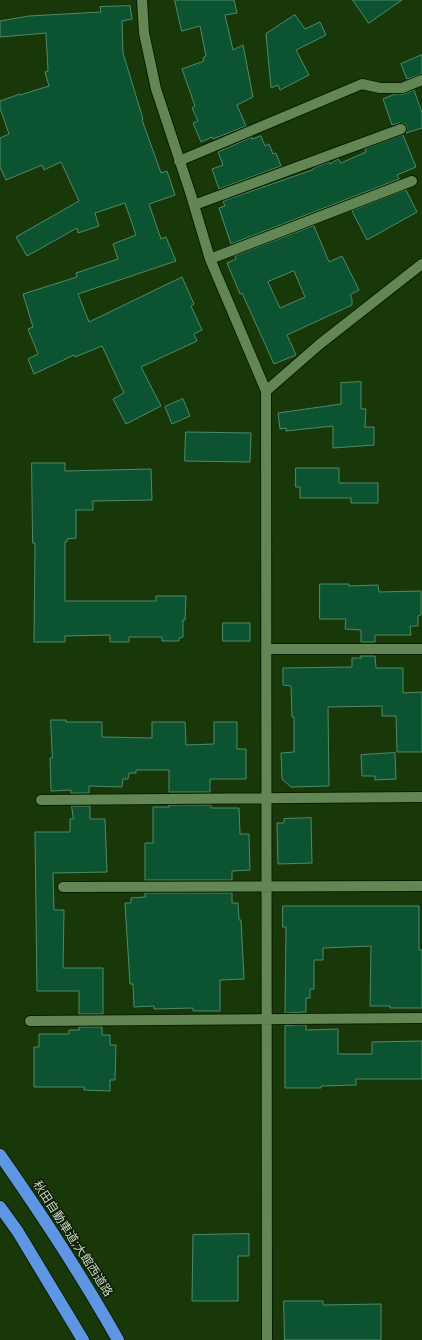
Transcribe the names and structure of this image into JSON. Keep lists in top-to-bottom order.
{
  "streets": {
    "highway": ["秋田自動車道;大館西道路"]
  }
}
